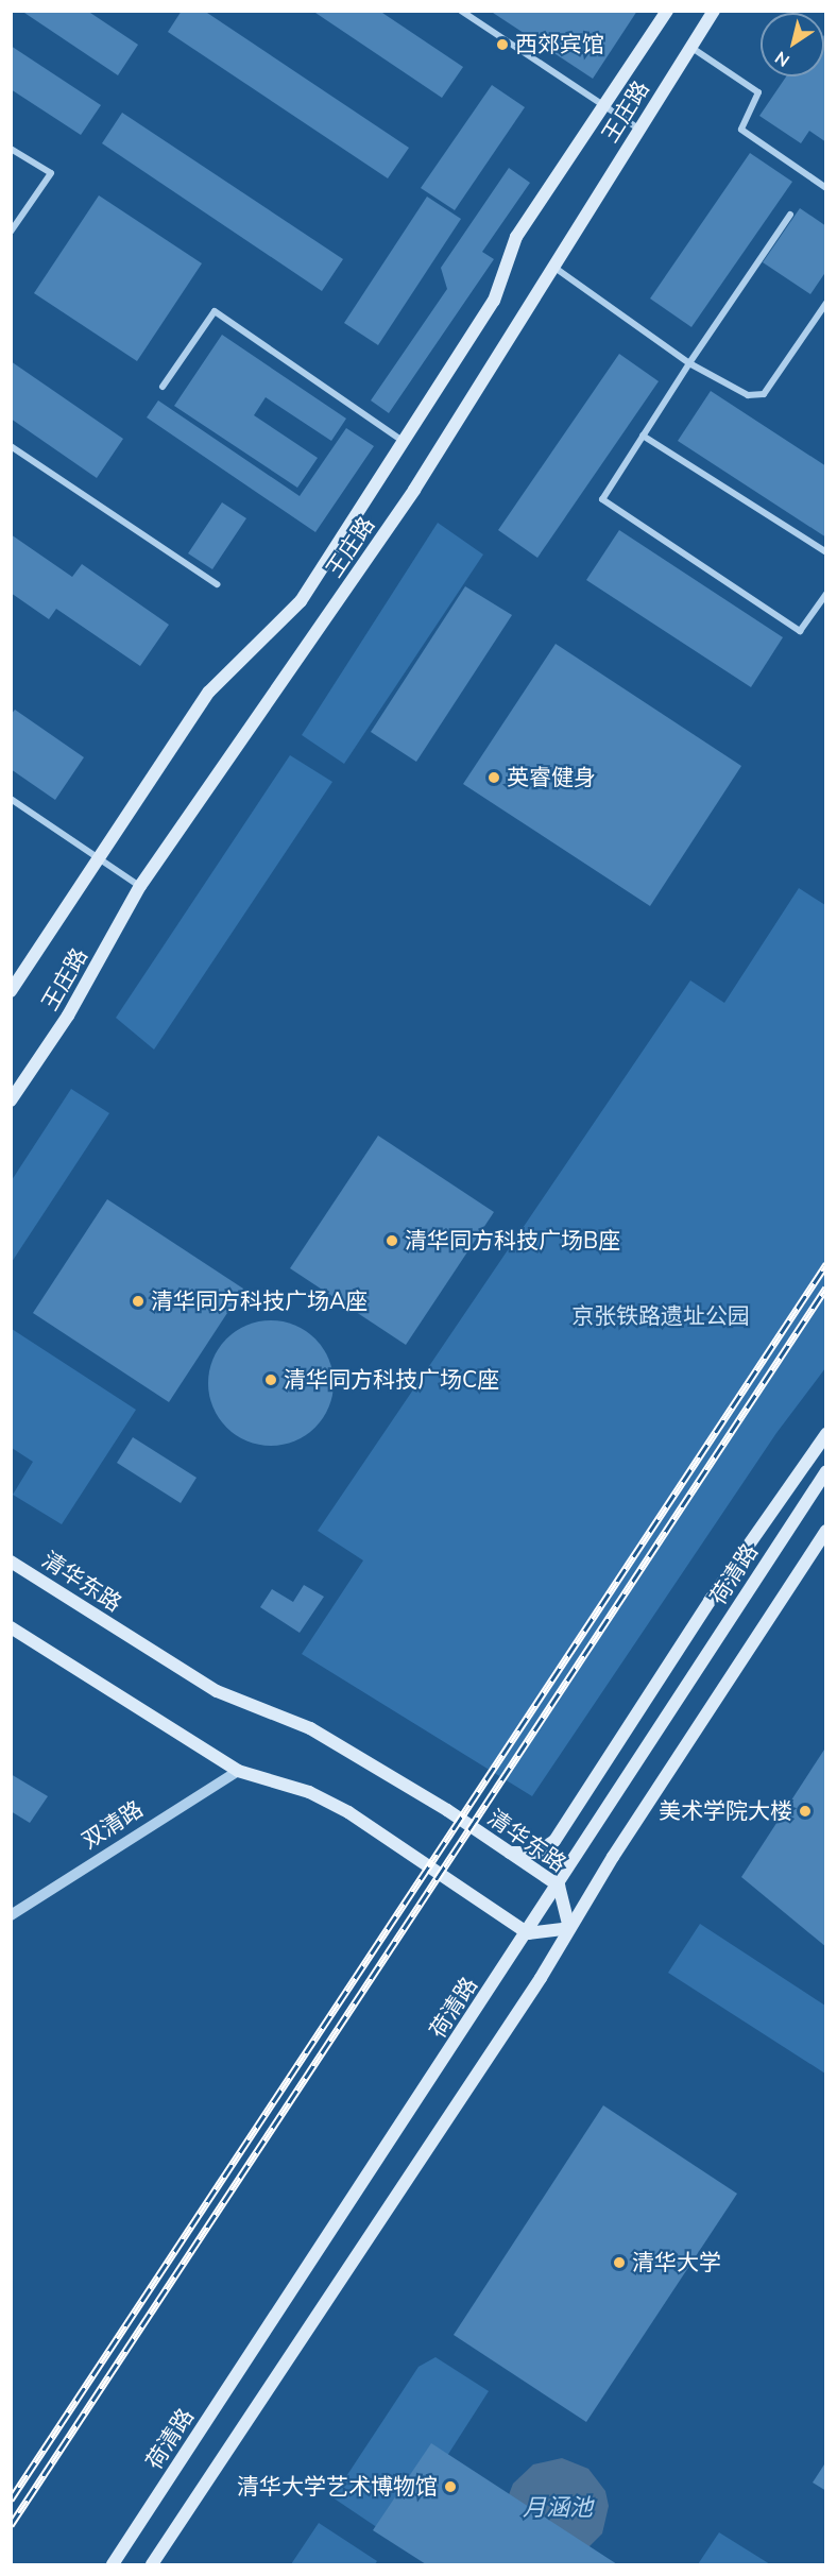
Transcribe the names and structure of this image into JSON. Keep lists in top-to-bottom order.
{
  "streets": {
    "main road": ["王庄路", "荷清路", "清华东路"],
    "street": ["双清路"]
  },
  "crossings": [
    ["荷清路", "清华东路"]
  ],
  "water": ["月涵池"],
  "parks": ["京张铁路遗址公园"],
  "places": [
    "西郊宾馆",
    "英睿健身",
    "清华同方科技广场B座",
    "清华同方科技广场A座",
    "清华同方科技广场C座",
    "美术学院大楼",
    "清华大学",
    "清华大学艺术博物馆"
  ],
  "north": "bottom left"
}
